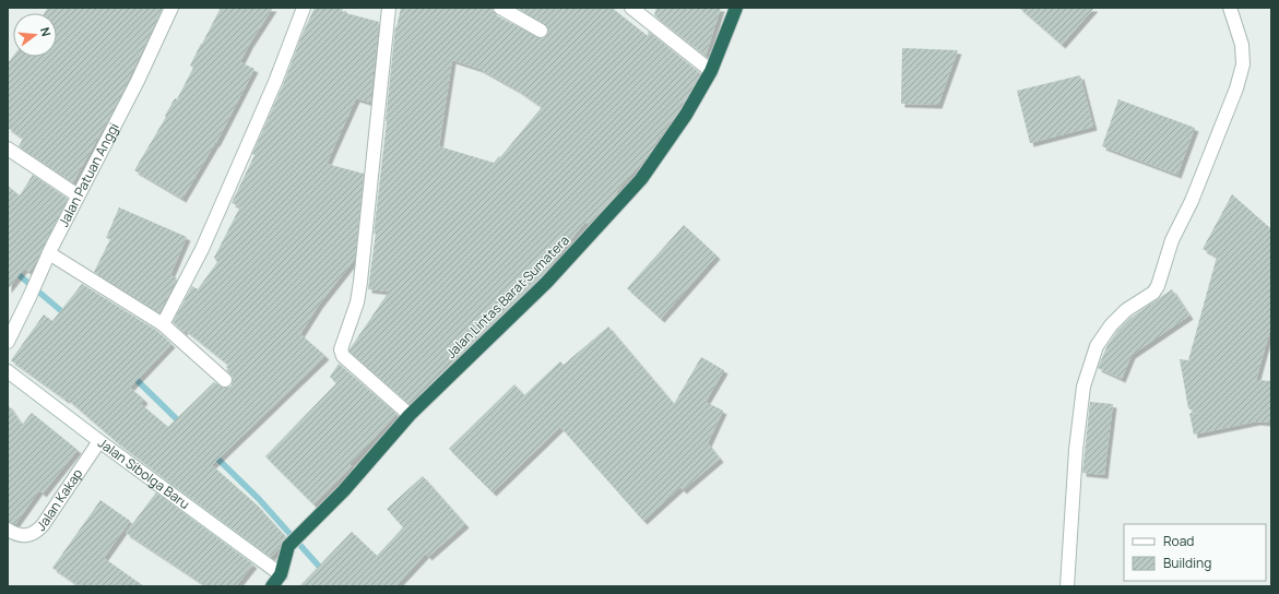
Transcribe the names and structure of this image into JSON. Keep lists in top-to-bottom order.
{
  "streets": {
    "highway": ["Jalan Lintas Barat Sumatera"],
    "street": ["Jalan Patuan Anggi", "Jalan Sibolga Baru", "Jalan Kakap"]
  },
  "crossings": [
    ["Jalan Lintas Barat Sumatera", "Jalan Sibolga Baru"],
    ["Jalan Sibolga Baru", "Jalan Kakap"]
  ],
  "legend": ["Road", "Building"],
  "north": "right"
}
